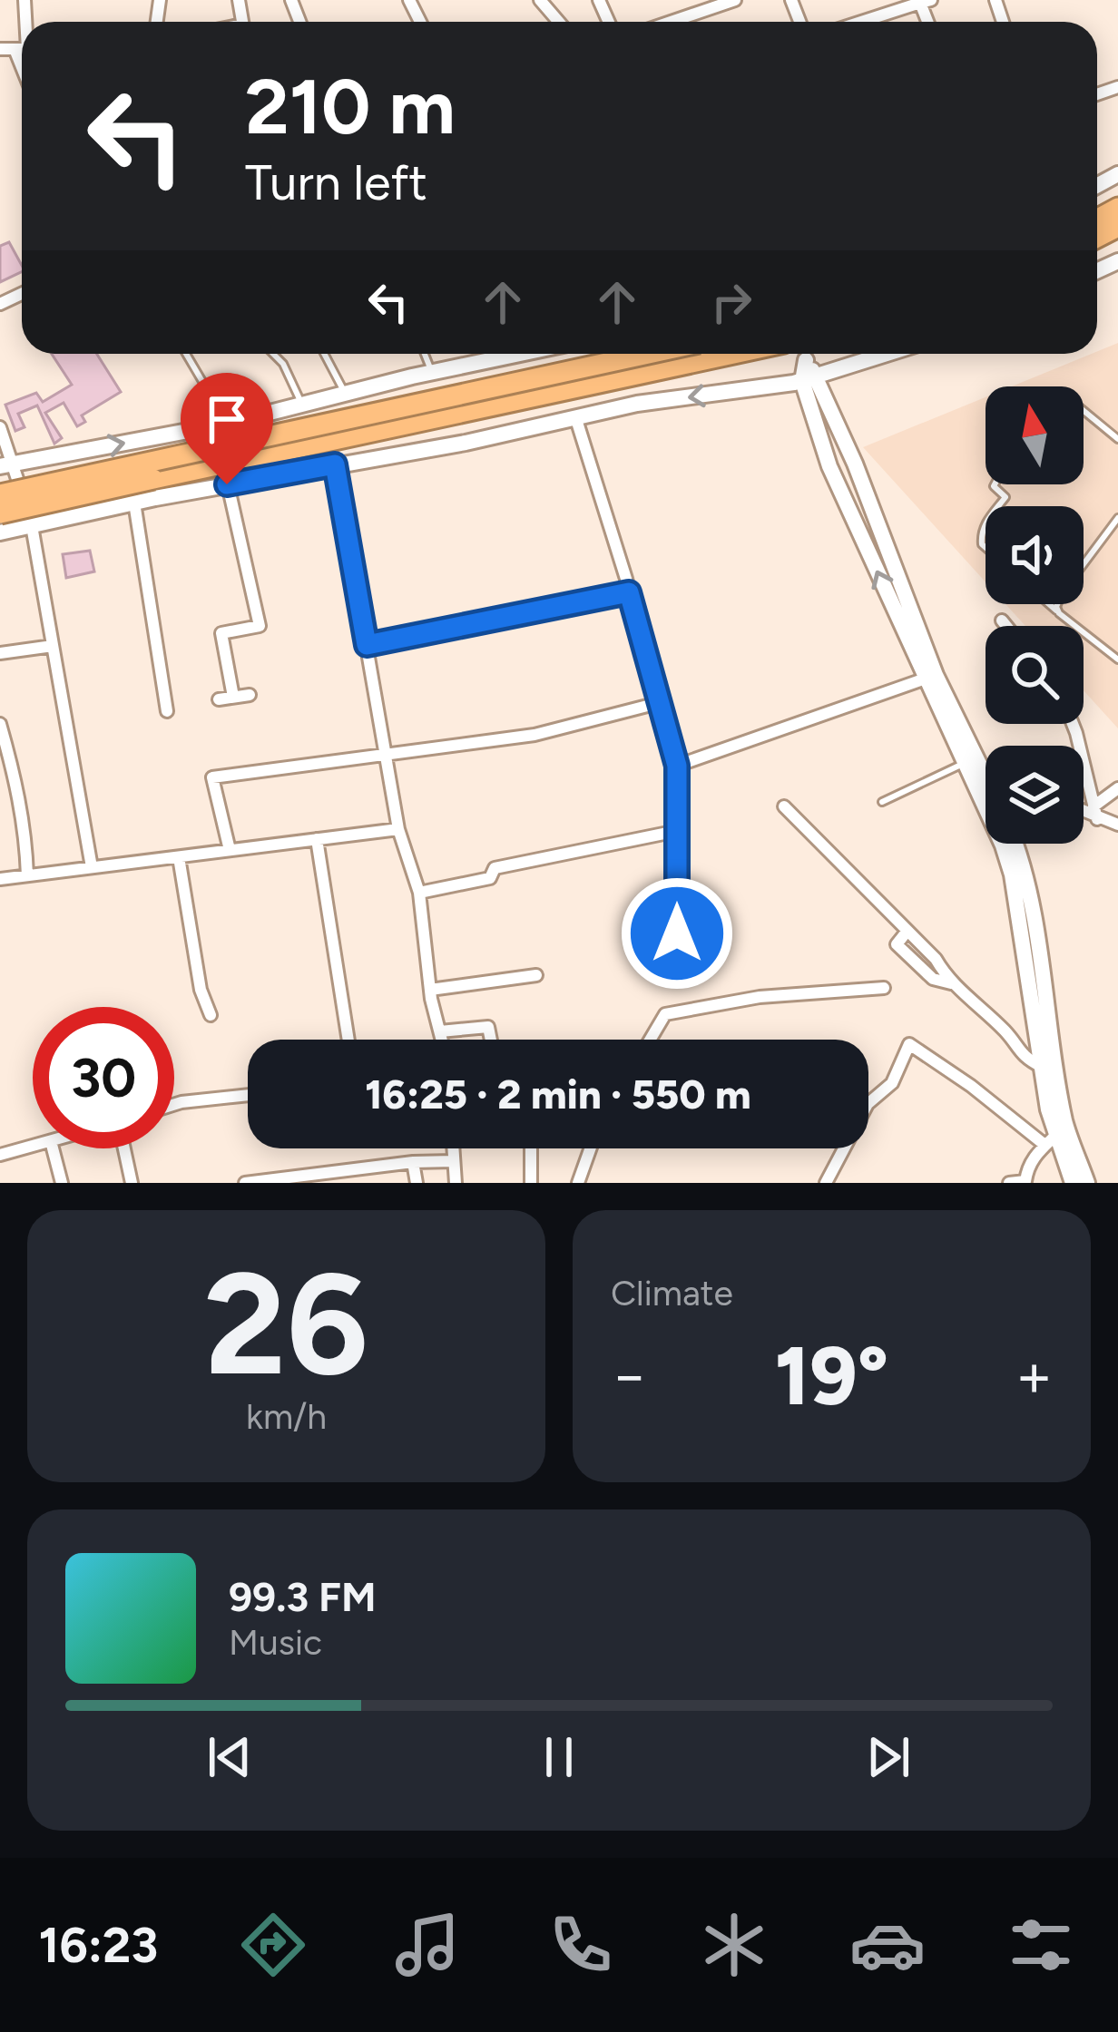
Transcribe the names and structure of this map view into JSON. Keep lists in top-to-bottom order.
{
  "north": "top",
  "page": {
    "turn": ["210 m", "Turn left"],
    "limit": "30",
    "trip": "16:25 · 2 min · 550 m",
    "tile": [
      ["26", "km/h"],
      "Climate"
    ],
    "heat": ["−", "19°", "+"],
    "song": ["99.3 FM", "Music"],
    "tabs": "16:23"
  }
}
